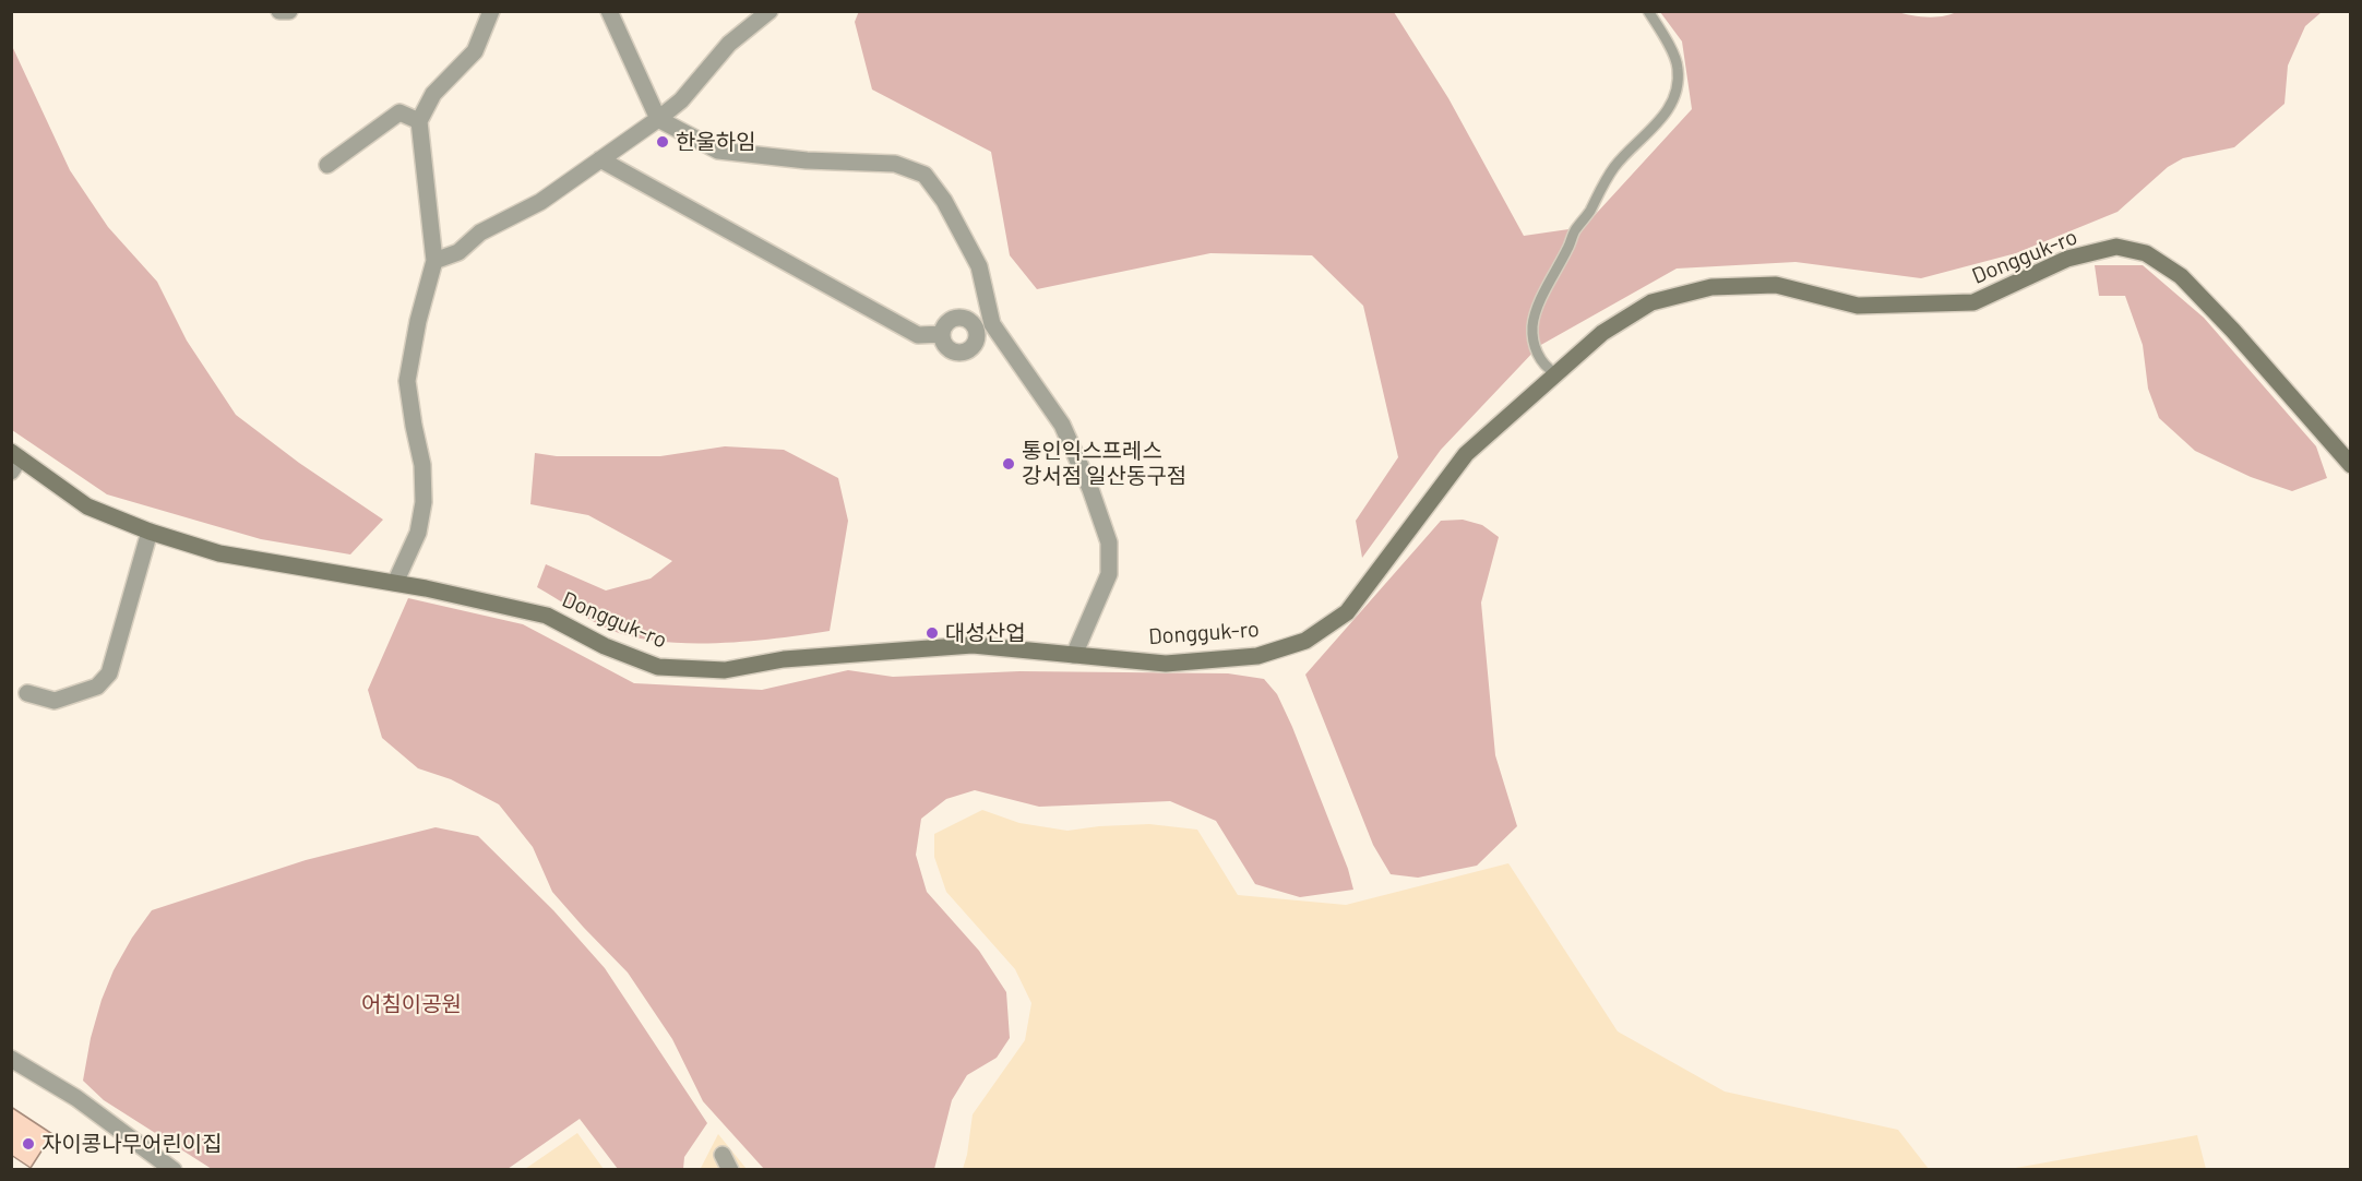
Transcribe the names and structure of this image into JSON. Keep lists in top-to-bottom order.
{
  "streets": {
    "street": ["Dongguk-ro"]
  },
  "parks": ["어침이공원"],
  "places": [
    "한울하임",
    "통인익스프레스 강서점 일산동구점",
    "대성산업",
    "자이콩나무어린이집"
  ]
}
